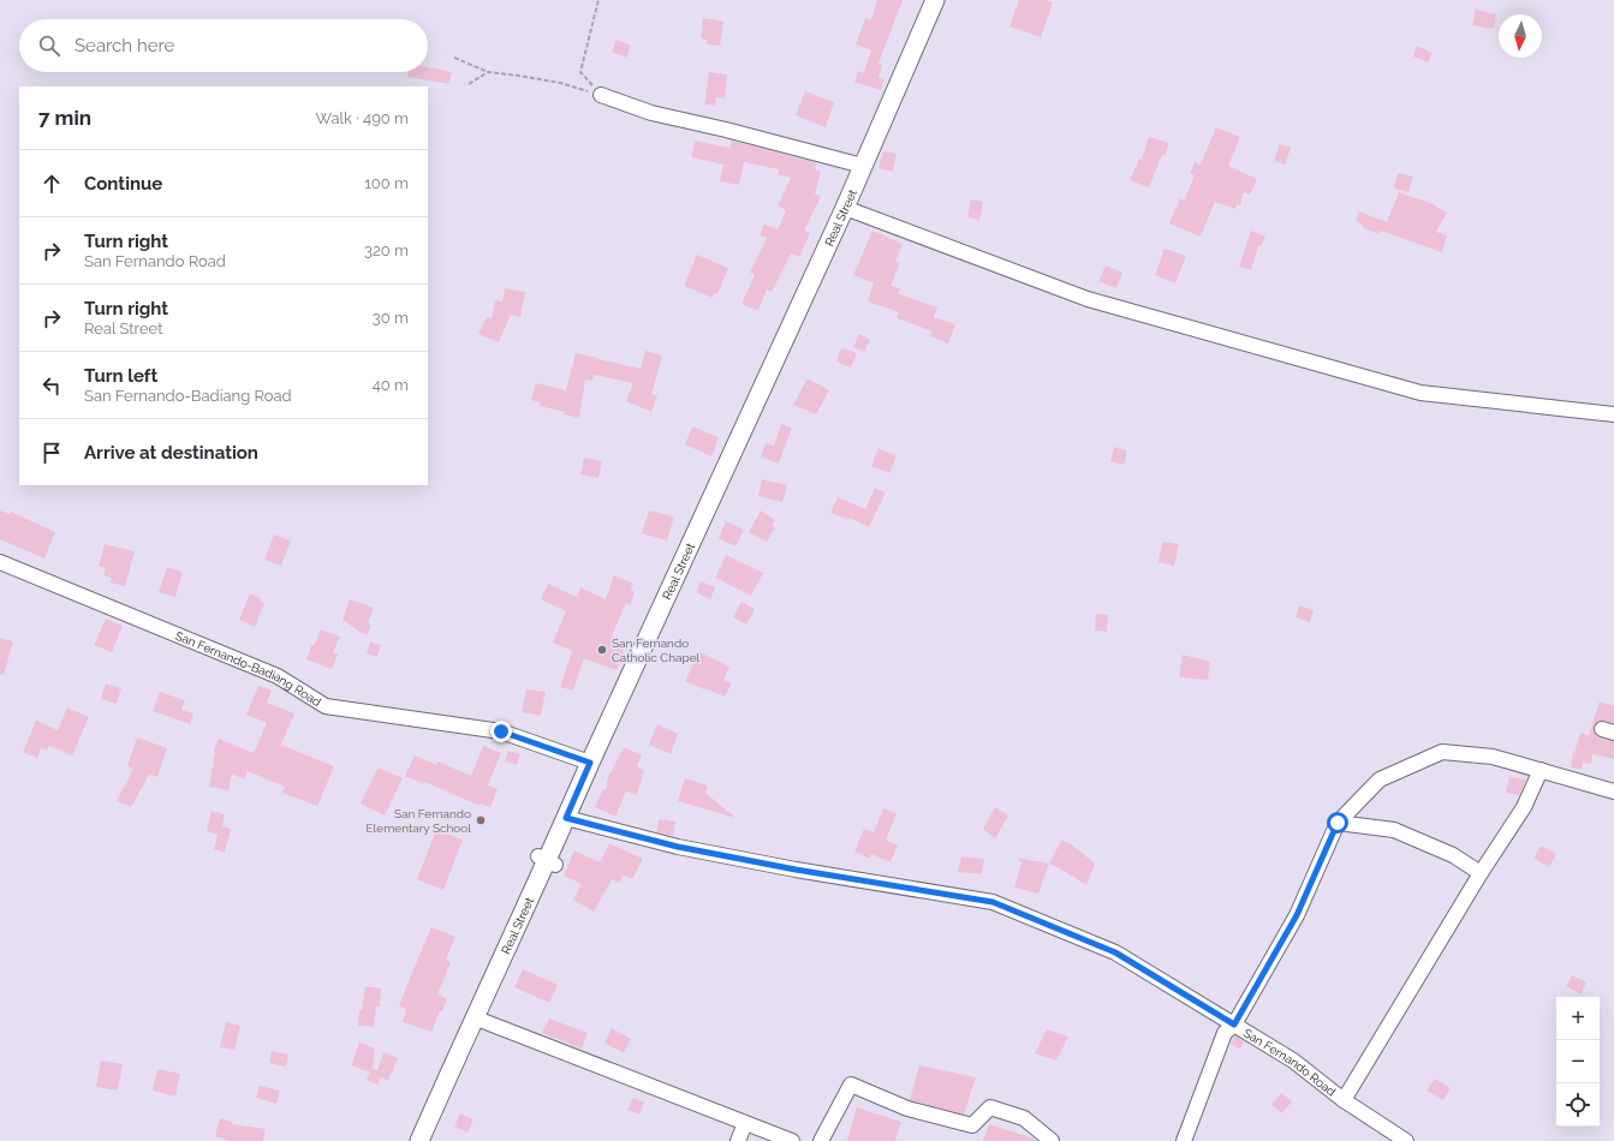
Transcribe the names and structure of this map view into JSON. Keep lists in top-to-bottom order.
{
  "streets": {
    "main road": ["Real Street"],
    "street": ["San Fernando-Badiang Road", "San Fernando Road"]
  },
  "crossings": [
    ["Real Street", "San Fernando-Badiang Road"],
    ["Real Street", "San Fernando Road"]
  ],
  "places": ["San Fernando Catholic Chapel", "San Fernando Elementary School"],
  "north": "bottom",
  "page": {
    "search": "Search here",
    "heading": ["7 min", "Walk · 490 m"],
    "list": [
      ["Continue", "100 m"],
      ["Turn right", "San Fernando Road", "320 m"],
      ["Turn right", "Real Street", "30 m"],
      ["Turn left", "San Fernando-Badiang Road", "40 m"],
      "Arrive at destination"
    ],
    "map_buttons": ["+", "−"]
  }
}
